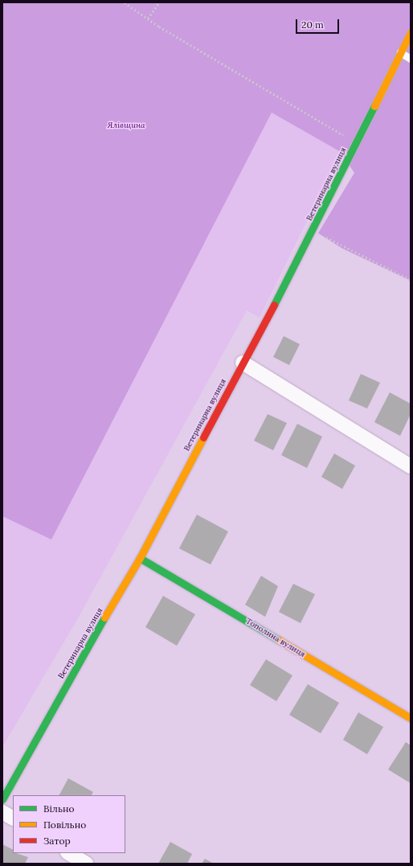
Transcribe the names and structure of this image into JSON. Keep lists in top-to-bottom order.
{
  "streets": {
    "street": ["Ветеринарна вулиця", "Тополина вулиця"]
  },
  "crossings": [
    ["Ветеринарна вулиця", "Тополина вулиця"]
  ],
  "parks": ["Ялівщина"],
  "legend": ["Вільно", "Повільно", "Затор"],
  "scale_bar": "20 m"
}
